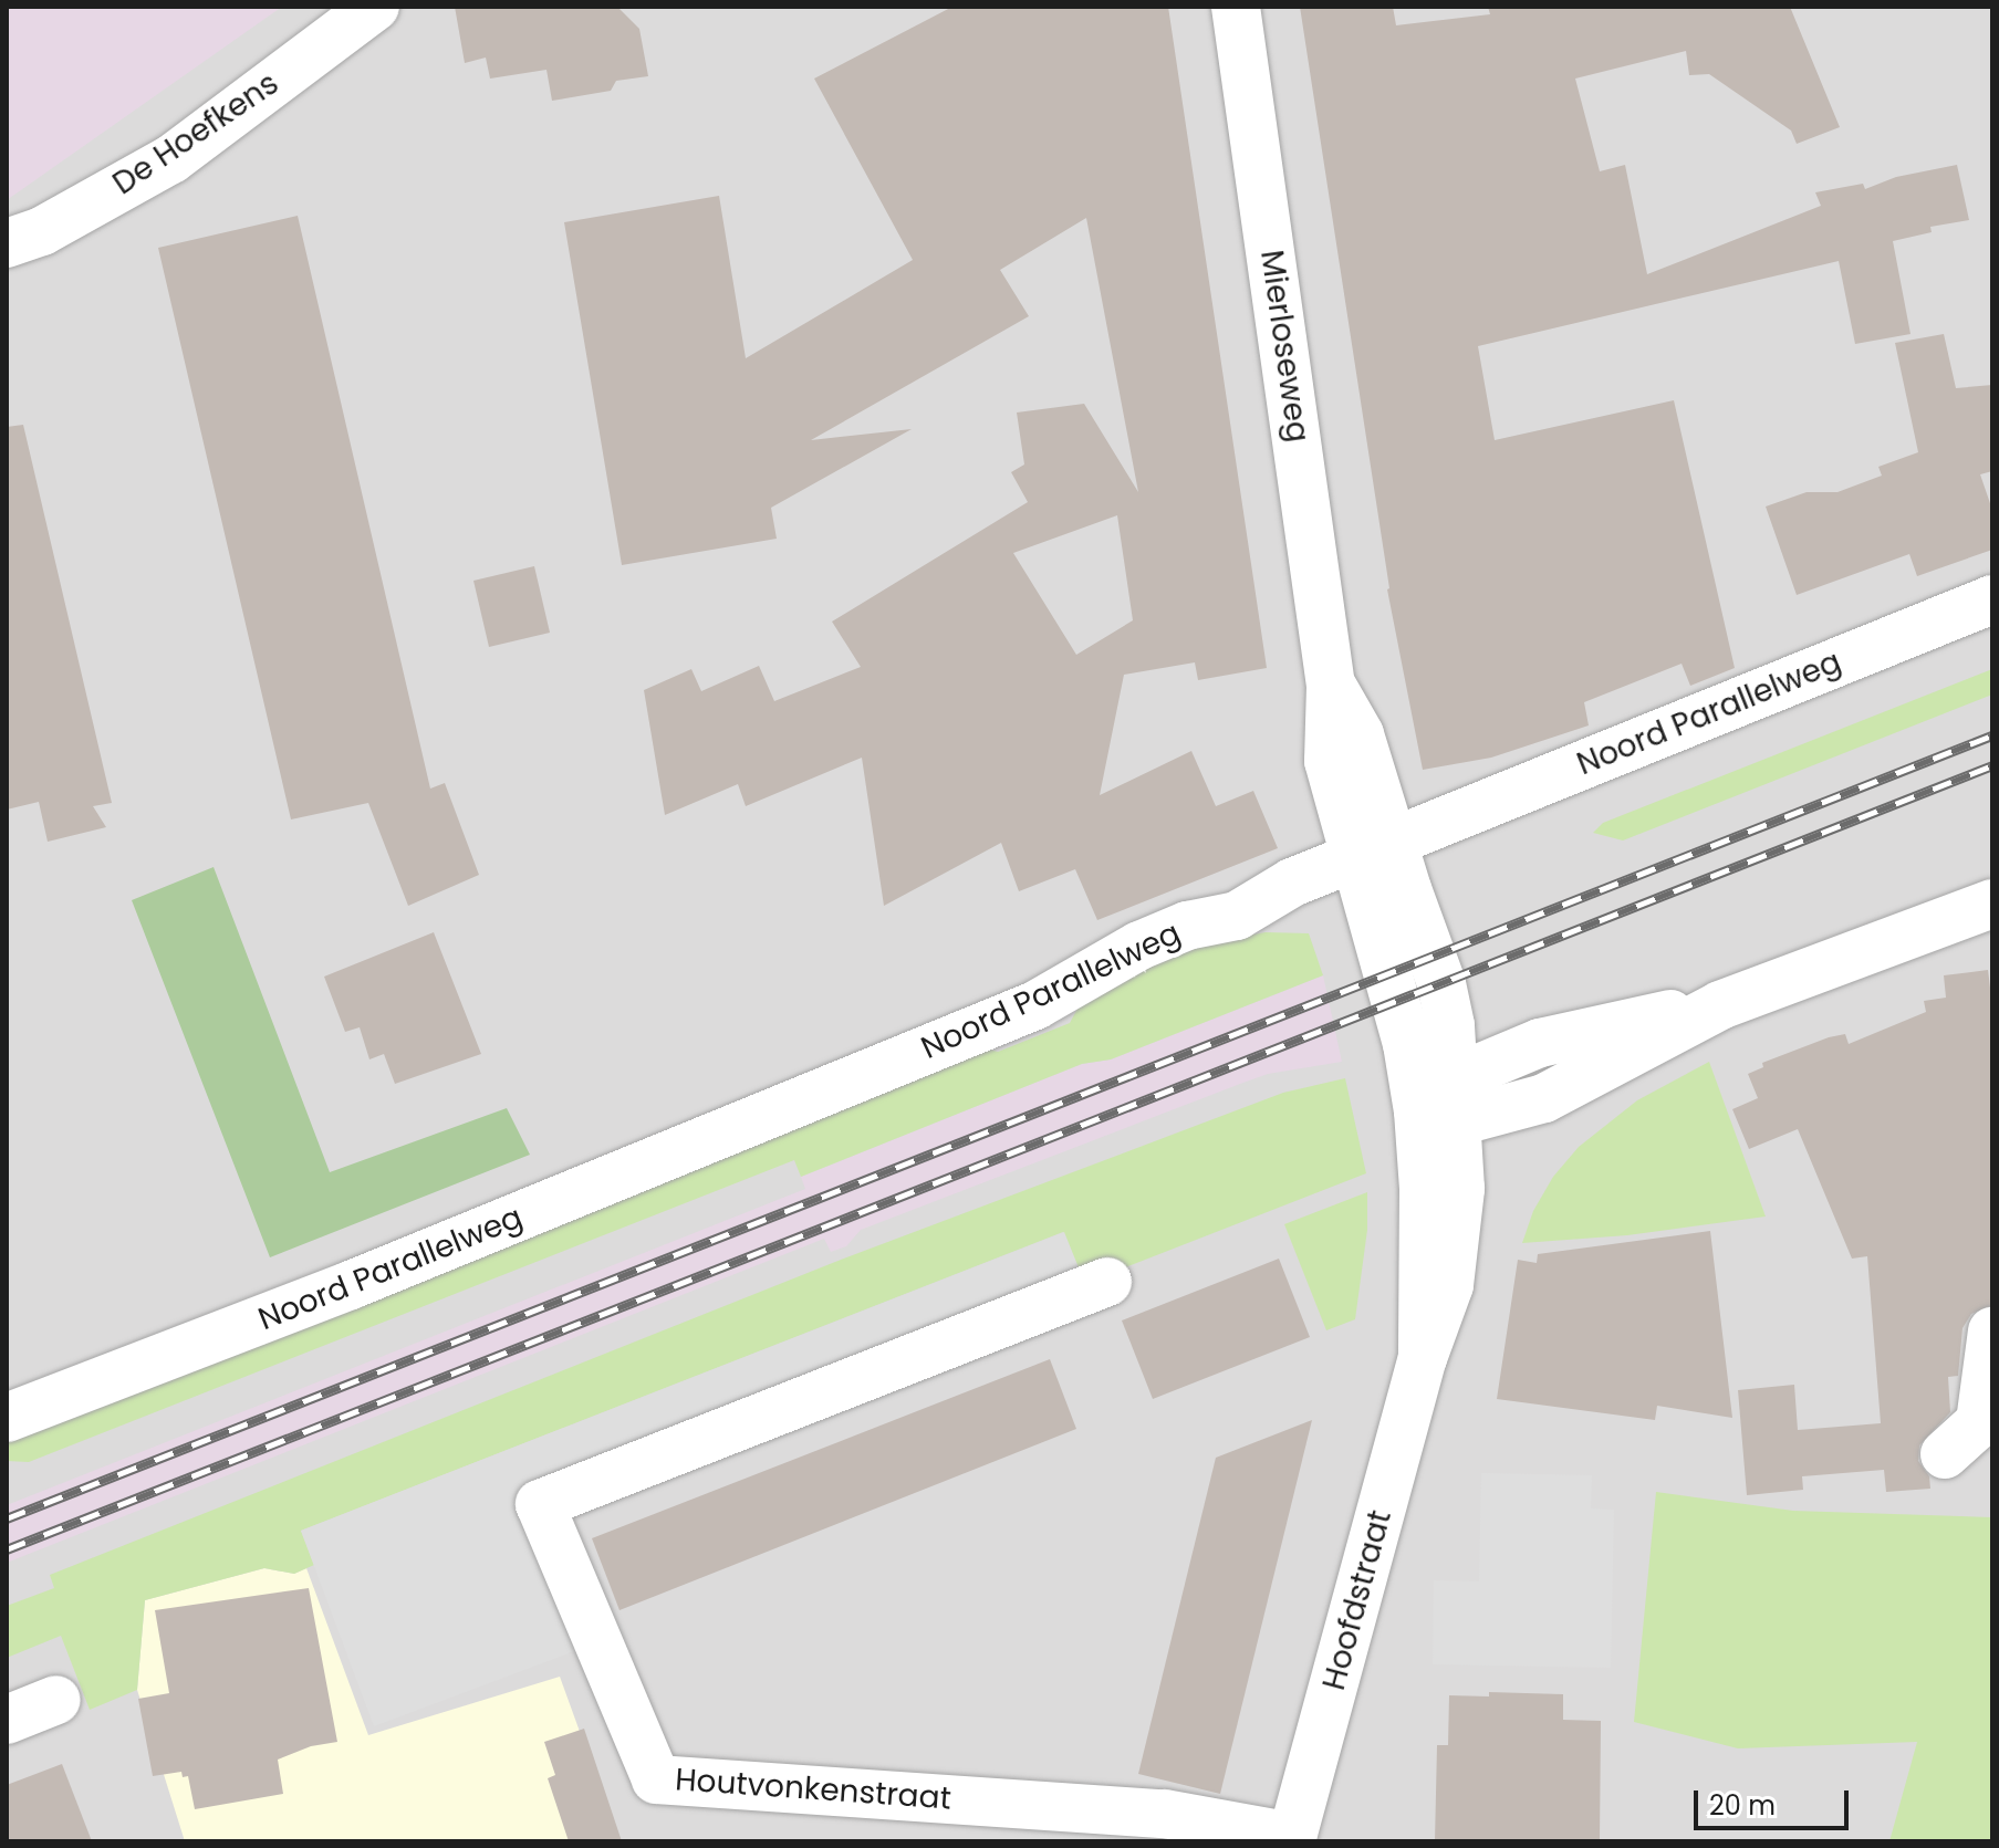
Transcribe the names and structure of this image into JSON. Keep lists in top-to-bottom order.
{
  "streets": {
    "street": [
      "De Hoefkens",
      "Mierloseweg",
      "Noord Parallelweg",
      "Hoofdstraat",
      "Houtvonkenstraat"
    ]
  },
  "crossings": [
    ["Mierloseweg", "Noord Parallelweg"],
    ["Mierloseweg", "Hoofdstraat"],
    ["Hoofdstraat", "Houtvonkenstraat"]
  ],
  "scale_bar": "20 m"
}
